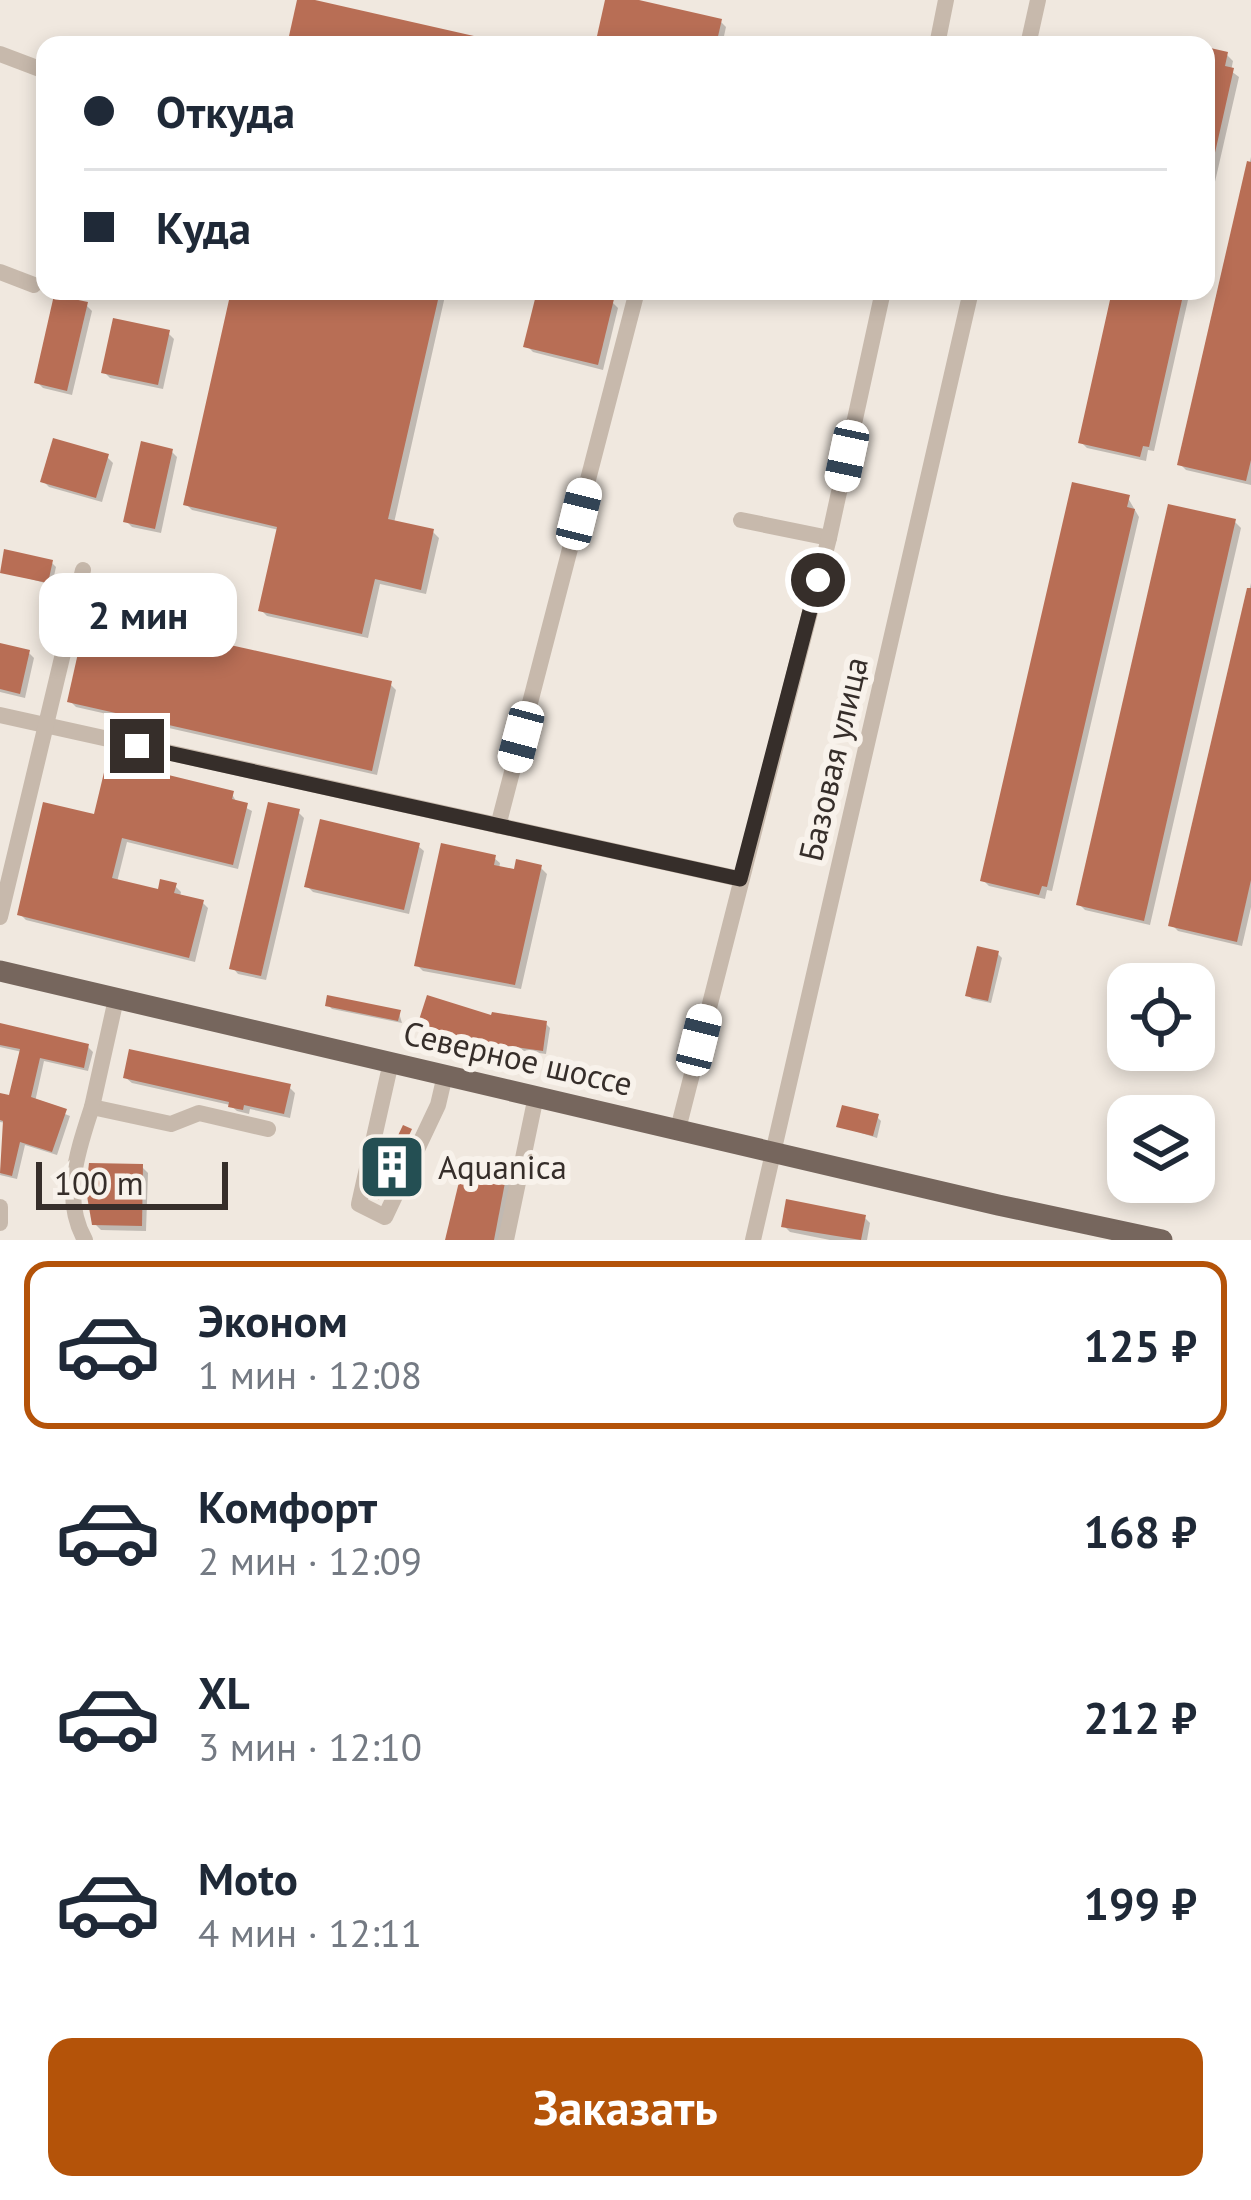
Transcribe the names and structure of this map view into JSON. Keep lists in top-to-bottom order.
{
  "streets": {
    "main road": ["Северное шоссе"],
    "street": ["Базовая улица"]
  },
  "crossings": [
    ["Базовая улица", "Северное шоссе"]
  ],
  "places": {
    "building": ["Aquanica"]
  },
  "scale_bar": "100 m",
  "page": {
    "banner": ["Откуда", "Куда"],
    "bubble": "2 мин",
    "scale": "100 m",
    "list": [
      {
        "name": "Эконом",
        "note": "1 мин · 12:08",
        "value": "125 ₽"
      },
      {
        "name": "Комфорт",
        "note": "2 мин · 12:09",
        "value": "168 ₽"
      },
      {
        "name": "XL",
        "note": "3 мин · 12:10",
        "value": "212 ₽"
      },
      {
        "name": "Moto",
        "note": "4 мин · 12:11",
        "value": "199 ₽"
      }
    ],
    "buttons": "Заказать"
  }
}
